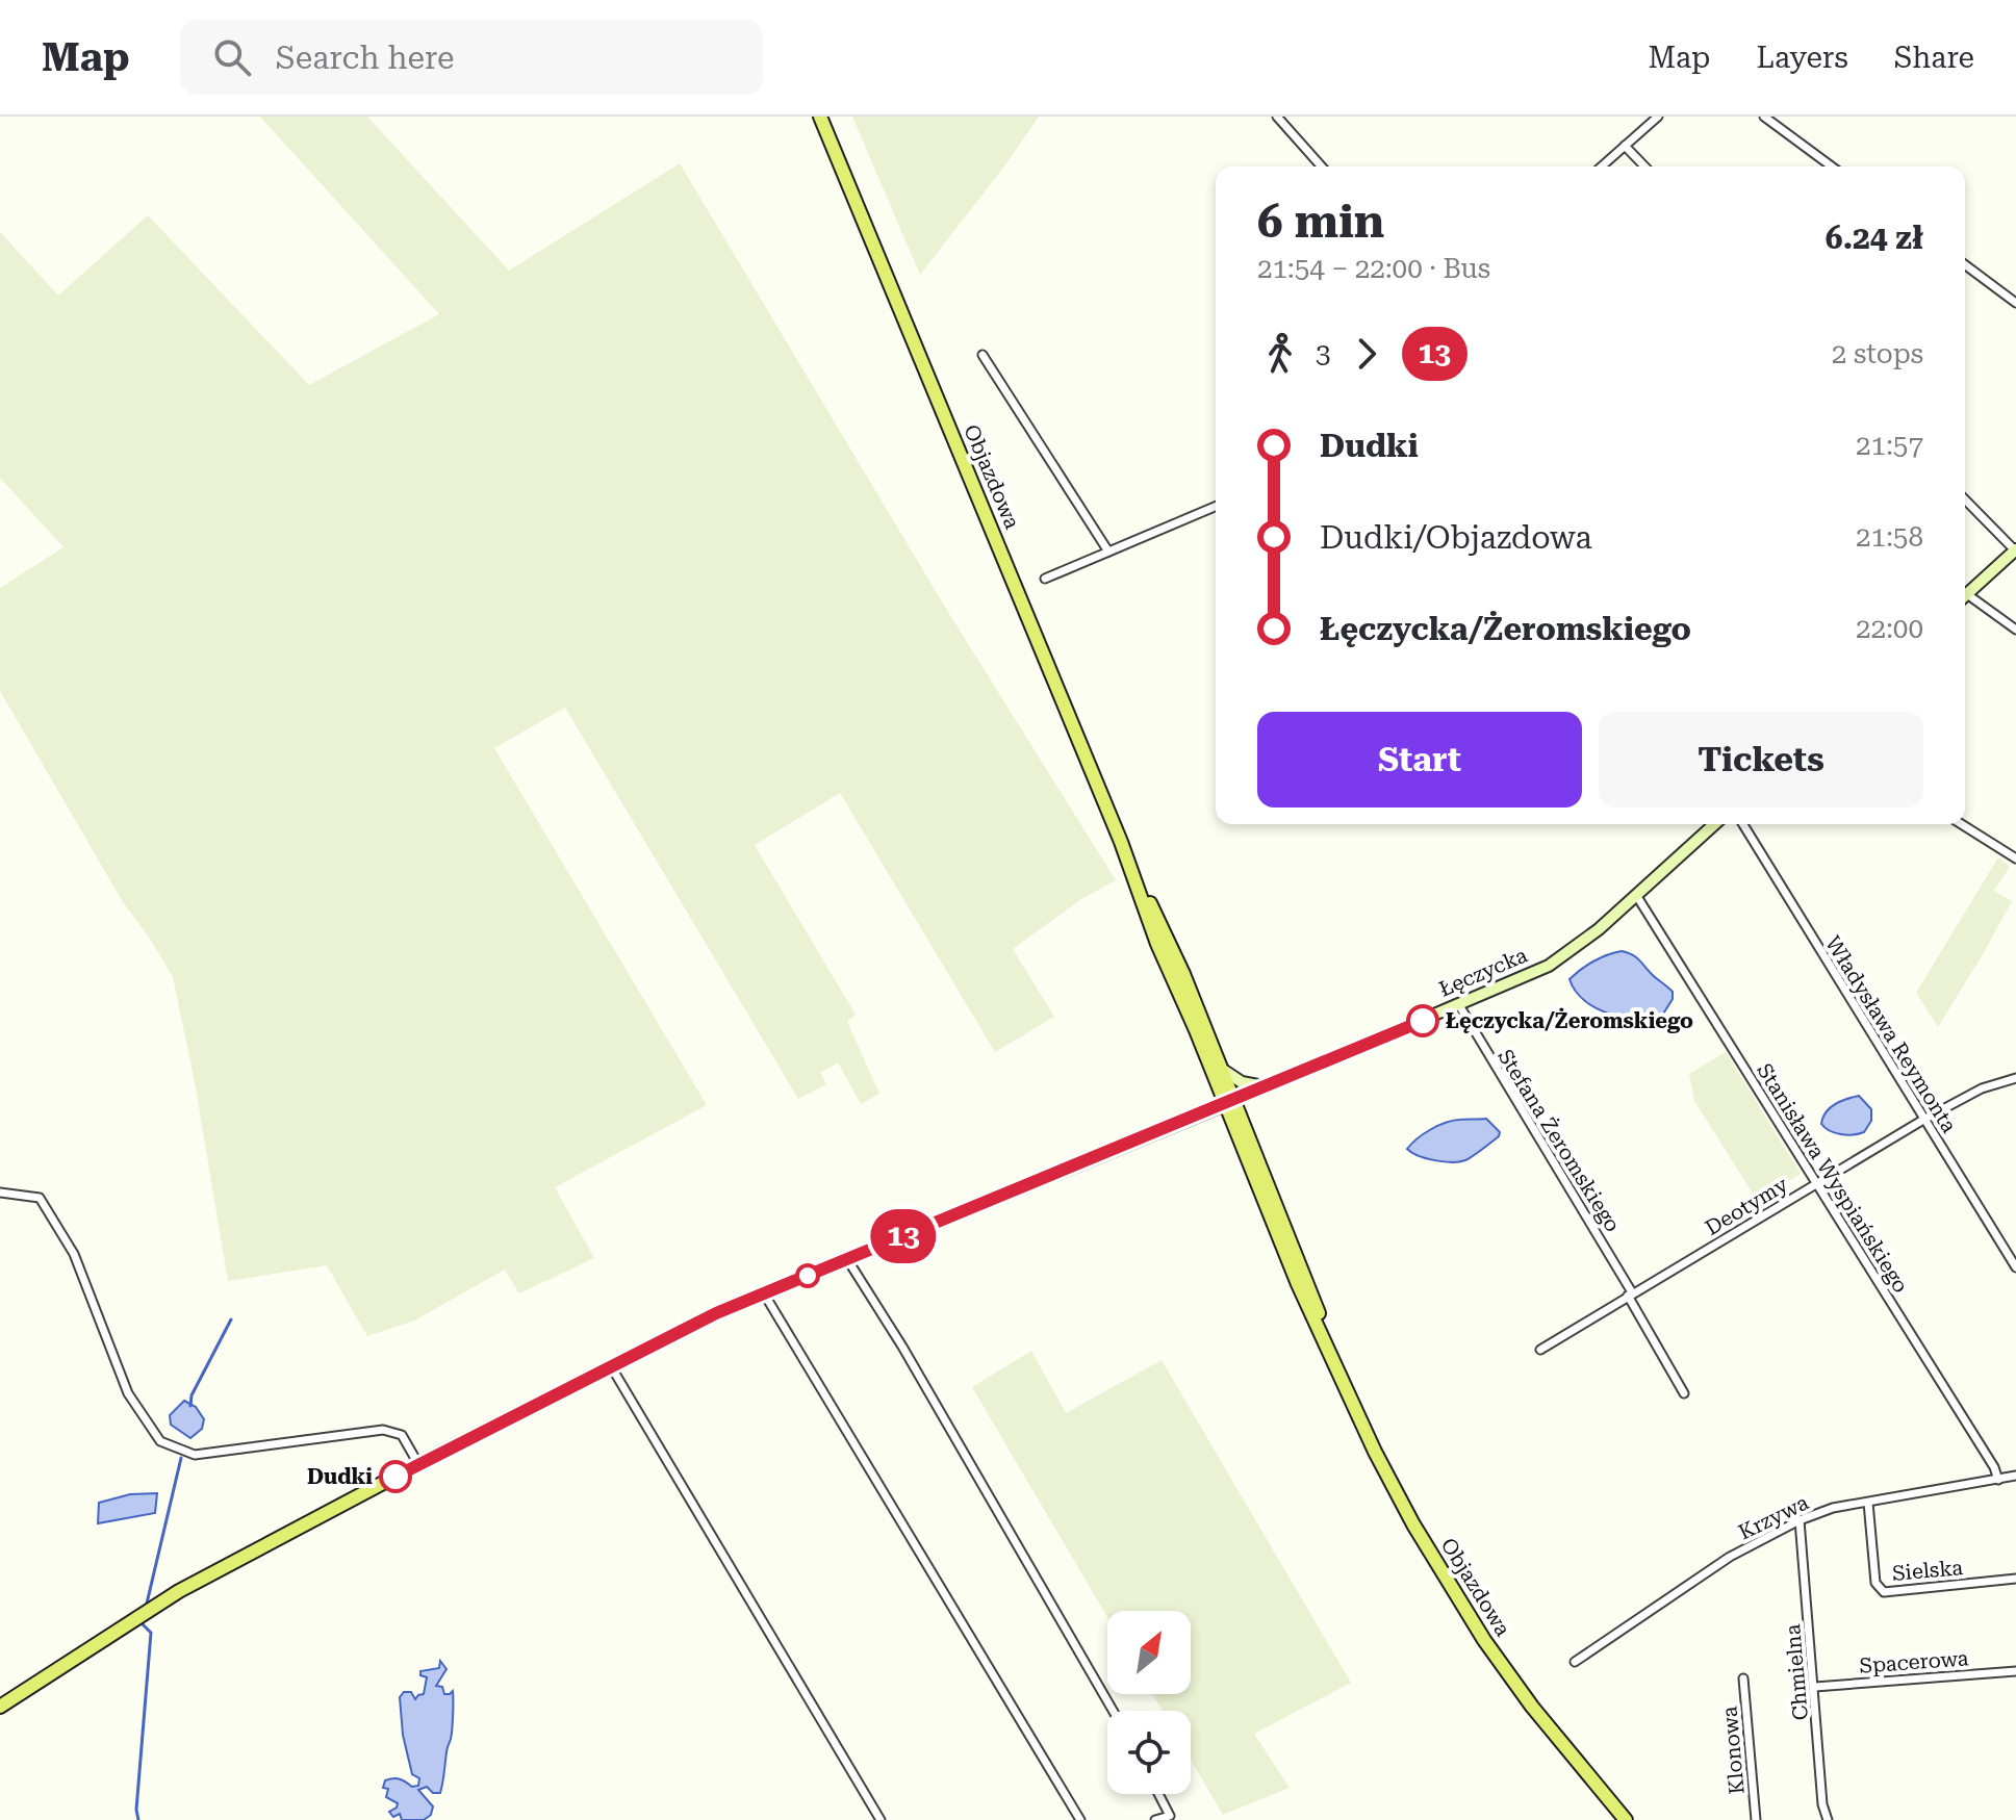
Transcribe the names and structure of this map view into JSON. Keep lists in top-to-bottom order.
{
  "streets": {
    "main road": ["Objazdowa"],
    "street": [
      "Łęczycka",
      "Władysława Reymonta",
      "Stefana Żeromskiego",
      "Stanisława Wyspiańskiego",
      "Deotymy",
      "Krzywa",
      "Sielska",
      "Spacerowa",
      "Chmielna",
      "Klonowa"
    ]
  },
  "crossings": [
    ["Objazdowa", "Łęczycka"],
    ["Łęczycka", "Stefana Żeromskiego"],
    ["Łęczycka", "Stanisława Wyspiańskiego"],
    ["Władysława Reymonta", "Deotymy"],
    ["Stefana Żeromskiego", "Deotymy"],
    ["Stanisława Wyspiańskiego", "Deotymy"],
    ["Stanisława Wyspiańskiego", "Krzywa"],
    ["Krzywa", "Sielska"],
    ["Krzywa", "Chmielna"],
    ["Spacerowa", "Chmielna"]
  ],
  "places": ["Łęczycka/Żeromskiego", "Dudki"],
  "lines": ["bus line 13"],
  "north": "top right",
  "page": {
    "header": "Map",
    "search": "Search here",
    "nav": ["Map", "Layers", "Share"],
    "on_map": "13",
    "heading": ["6 min", "21:54 – 22:00 · Bus", "6.24 zł"],
    "legs": ["3", "13", "2 stops"],
    "list": [
      {
        "name": "Dudki",
        "value": "21:57"
      },
      {
        "name": "Dudki/Objazdowa",
        "value": "21:58"
      },
      {
        "name": "Łęczycka/Żeromskiego",
        "value": "22:00"
      }
    ],
    "buttons": ["Start", "Tickets"]
  }
}
